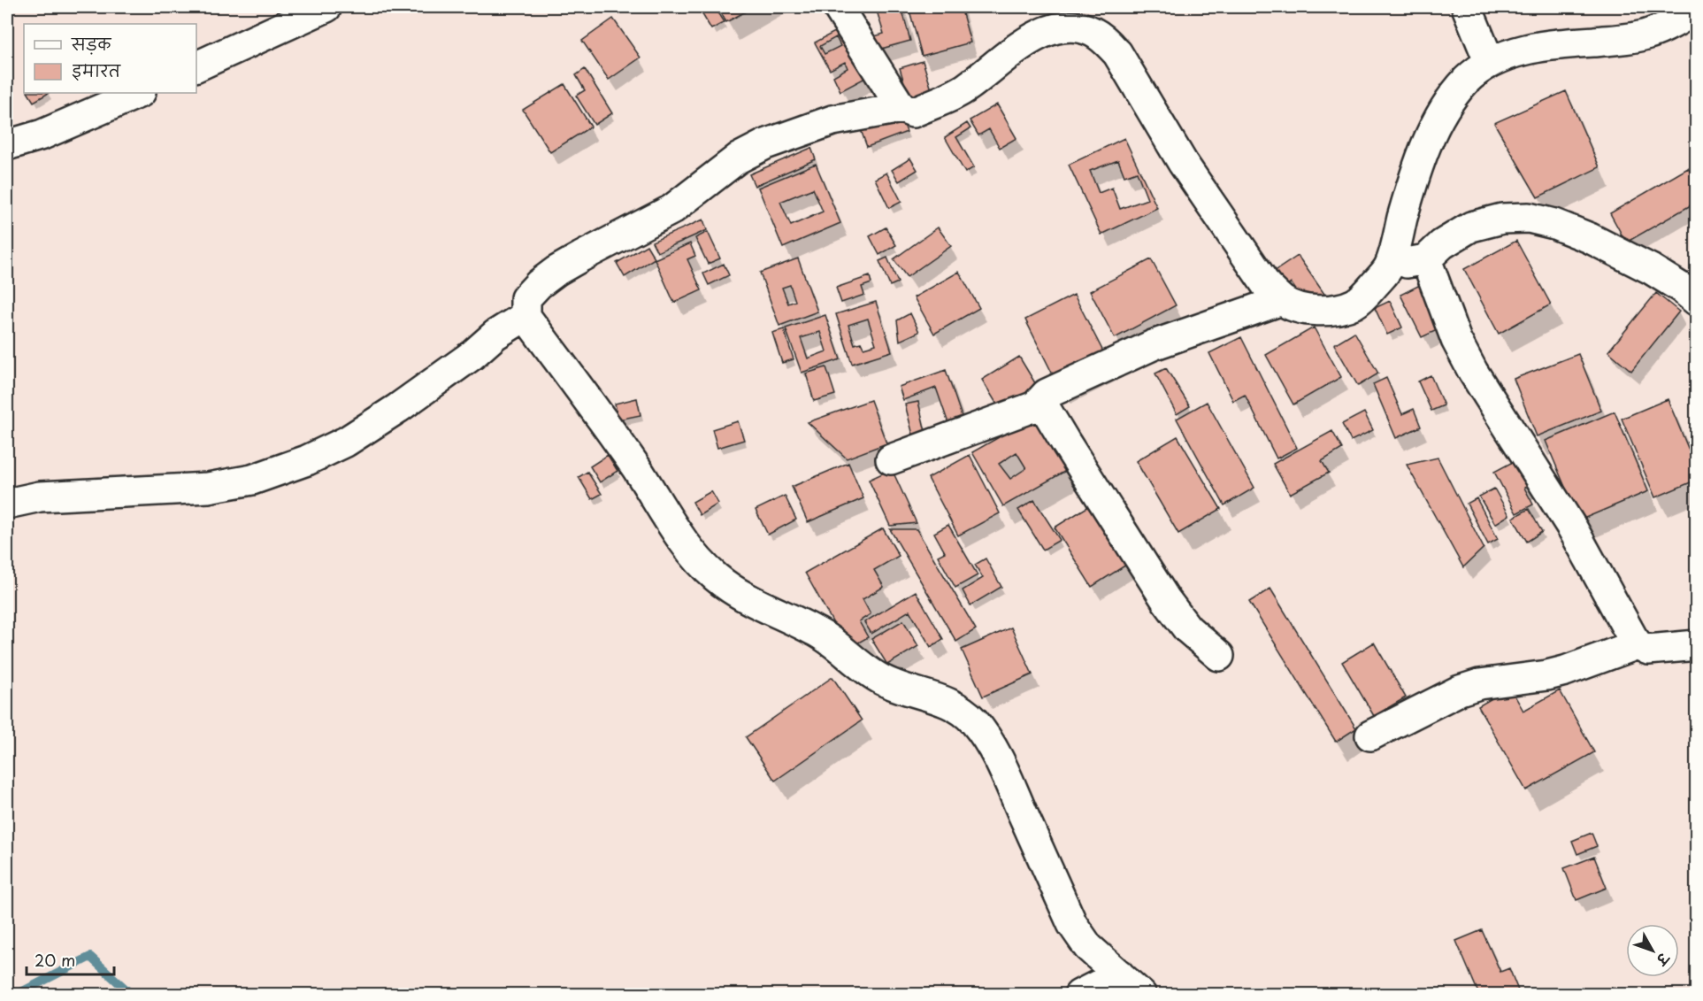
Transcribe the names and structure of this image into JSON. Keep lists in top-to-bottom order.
{
  "legend": ["सड़क", "इमारत"],
  "scale_bar": "20 m",
  "north": "bottom right"
}
